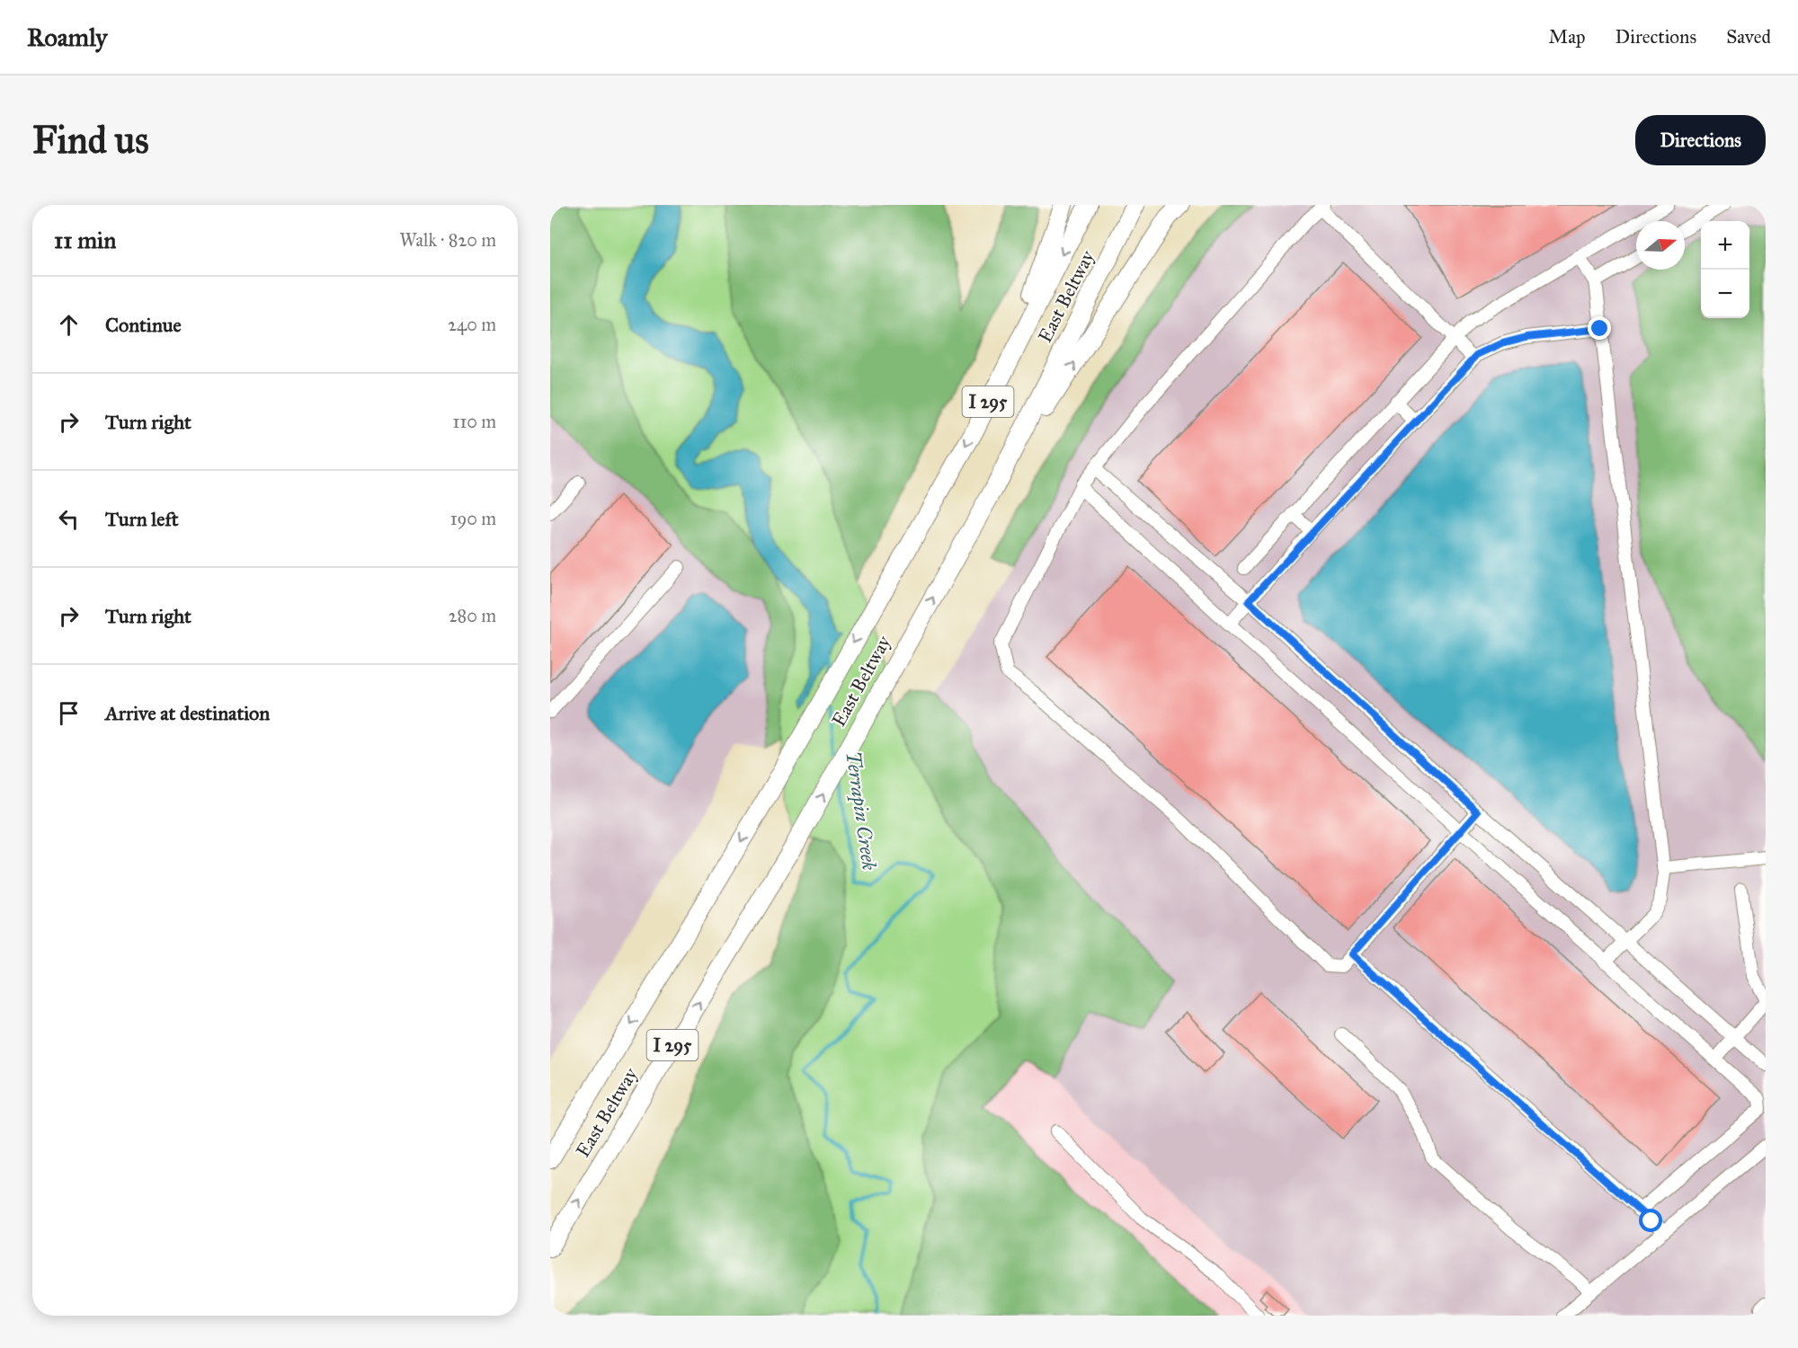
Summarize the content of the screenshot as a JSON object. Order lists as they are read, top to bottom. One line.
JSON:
{"streets":{"highway":["East Beltway","I 295"]},"water":["Terrapin Creek"],"north":"right","page":{"header":"Roamly","nav":["Map","Directions","Saved"],"buttons":"Directions","title":"Find us","heading":["11 min","Walk · 820 m"],"map_buttons":["+","−"],"list":[["Continue","240 m"],["Turn right","110 m"],["Turn left","190 m"],["Turn right","280 m"],"Arrive at destination"]}}
